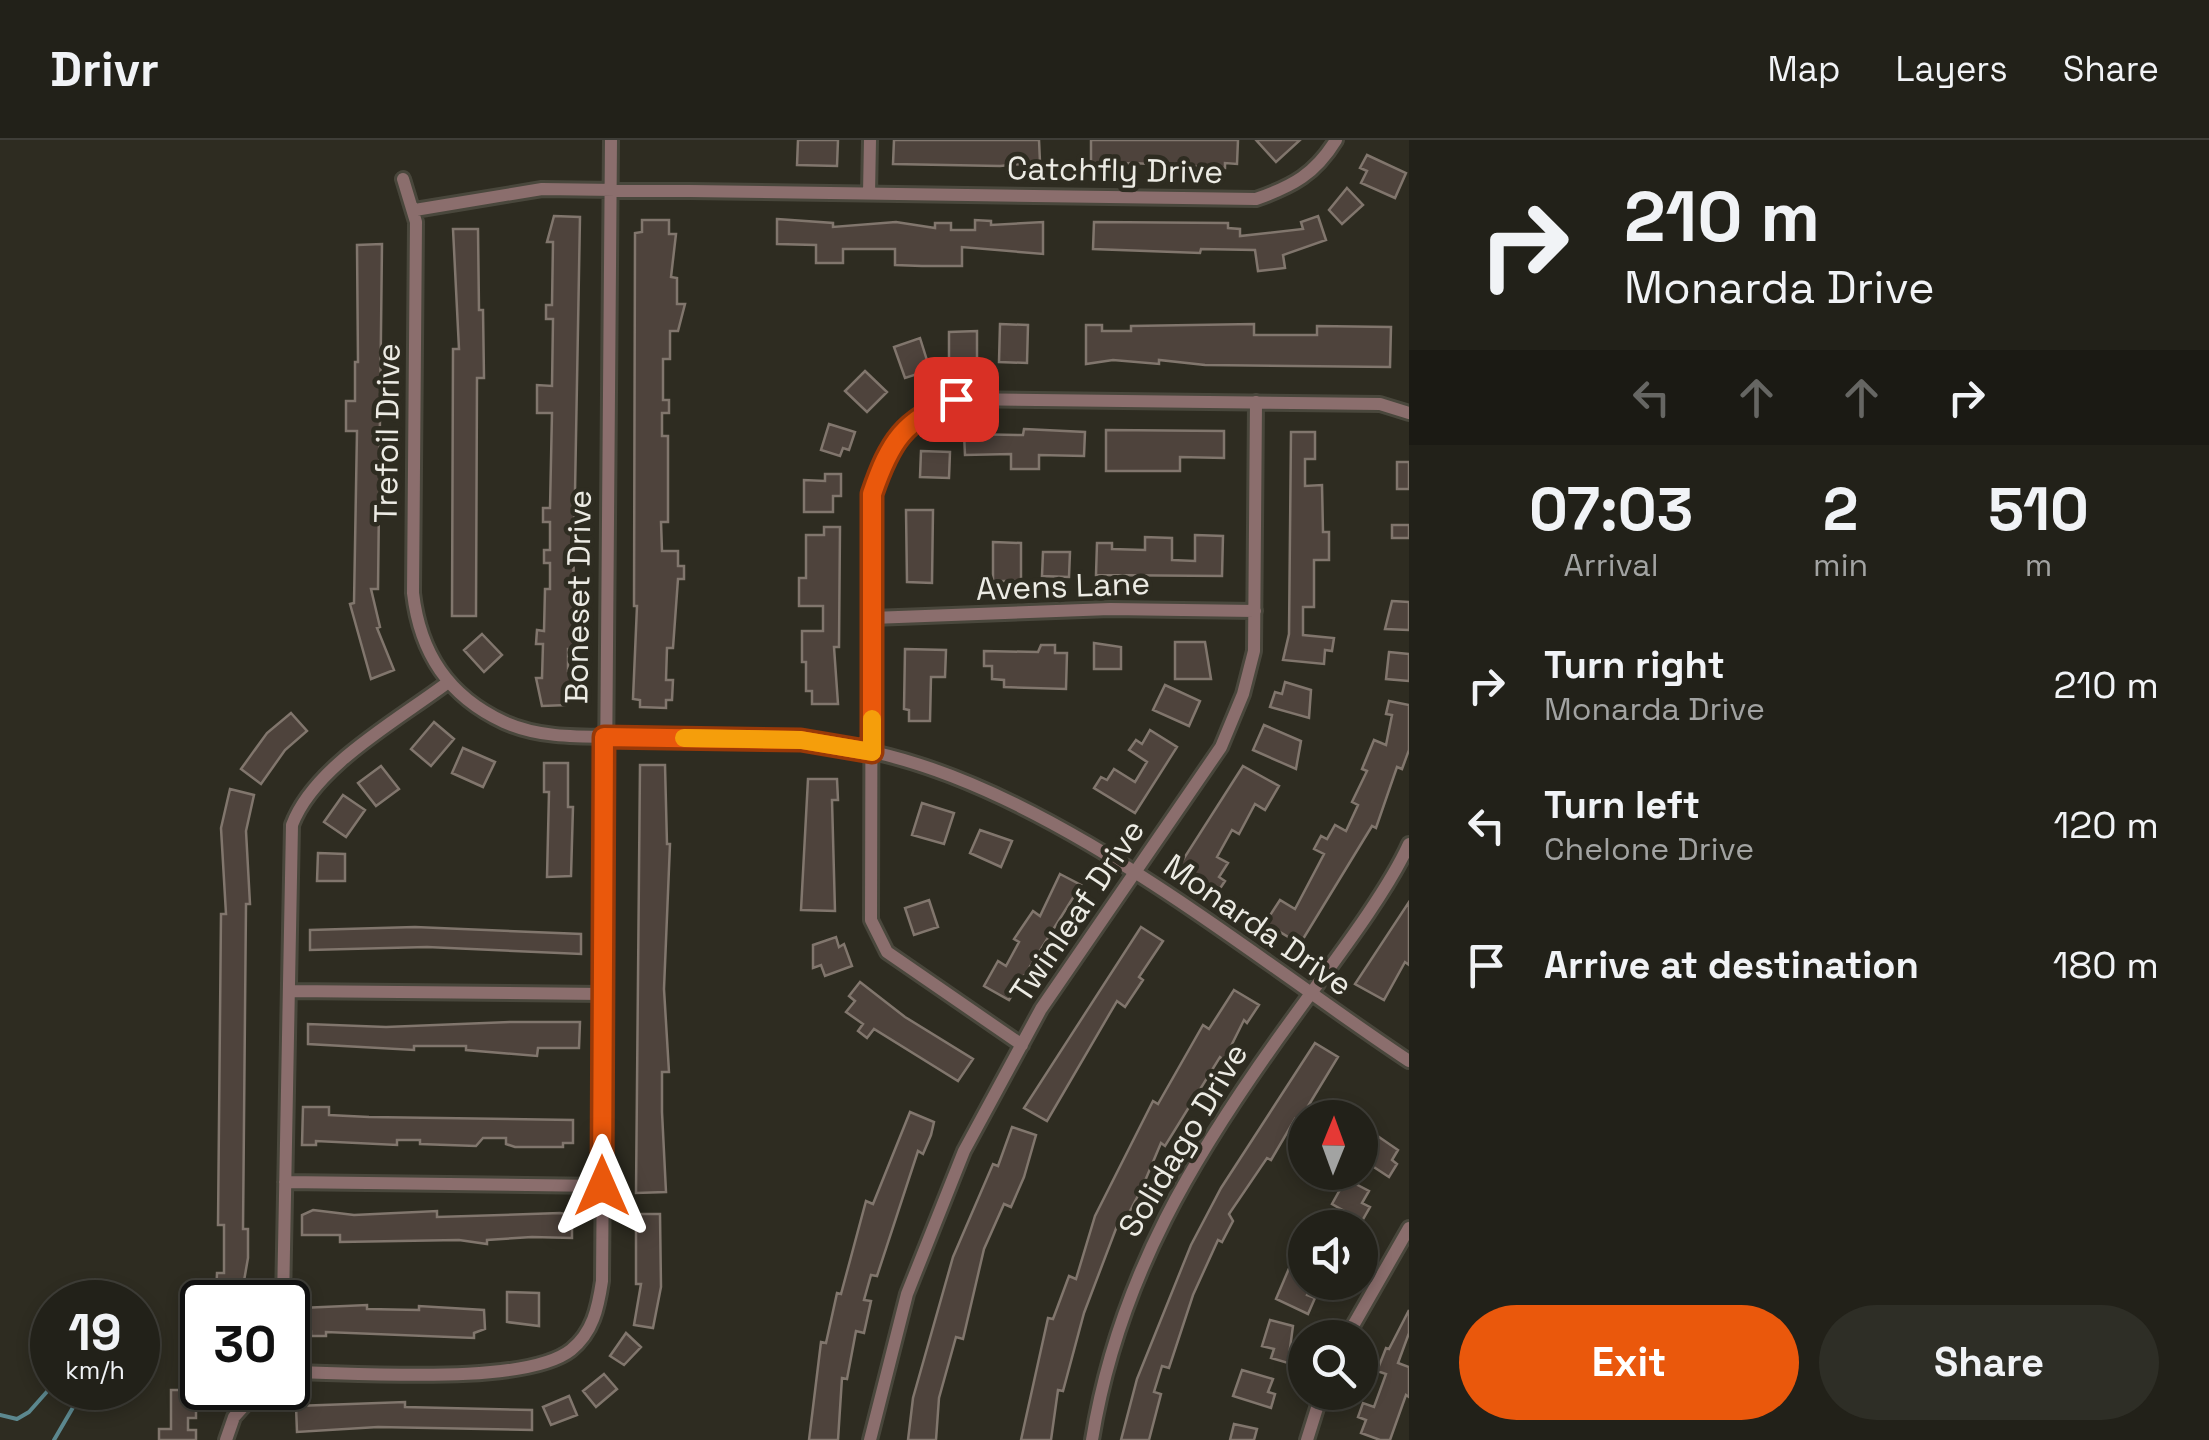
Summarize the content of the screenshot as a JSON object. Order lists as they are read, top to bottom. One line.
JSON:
{"streets":{"street":["Catchfly Drive","Trefoil Drive","Avens Lane","Boneset Drive","Twinleaf Drive","Monarda Drive","Solidago Drive"]},"crossings":[["Catchfly Drive","Trefoil Drive"],["Catchfly Drive","Boneset Drive"],["Trefoil Drive","Monarda Drive"],["Avens Lane","Twinleaf Drive"],["Boneset Drive","Monarda Drive"],["Twinleaf Drive","Monarda Drive"],["Monarda Drive","Solidago Drive"]],"north":"top","page":{"header":"Drivr","nav":["Map","Layers","Share"],"turn":["210 m","Monarda Drive"],"eta":["07:03","Arrival","2","min","510","m"],"list":[{"name":"Turn right","note":"Monarda Drive","value":"210 m"},{"name":"Turn left","note":"Chelone Drive","value":"120 m"},{"name":"Arrive at destination","value":"180 m"}],"speed":"19 km/h","limit":"30","buttons":["Exit","Share"]}}
